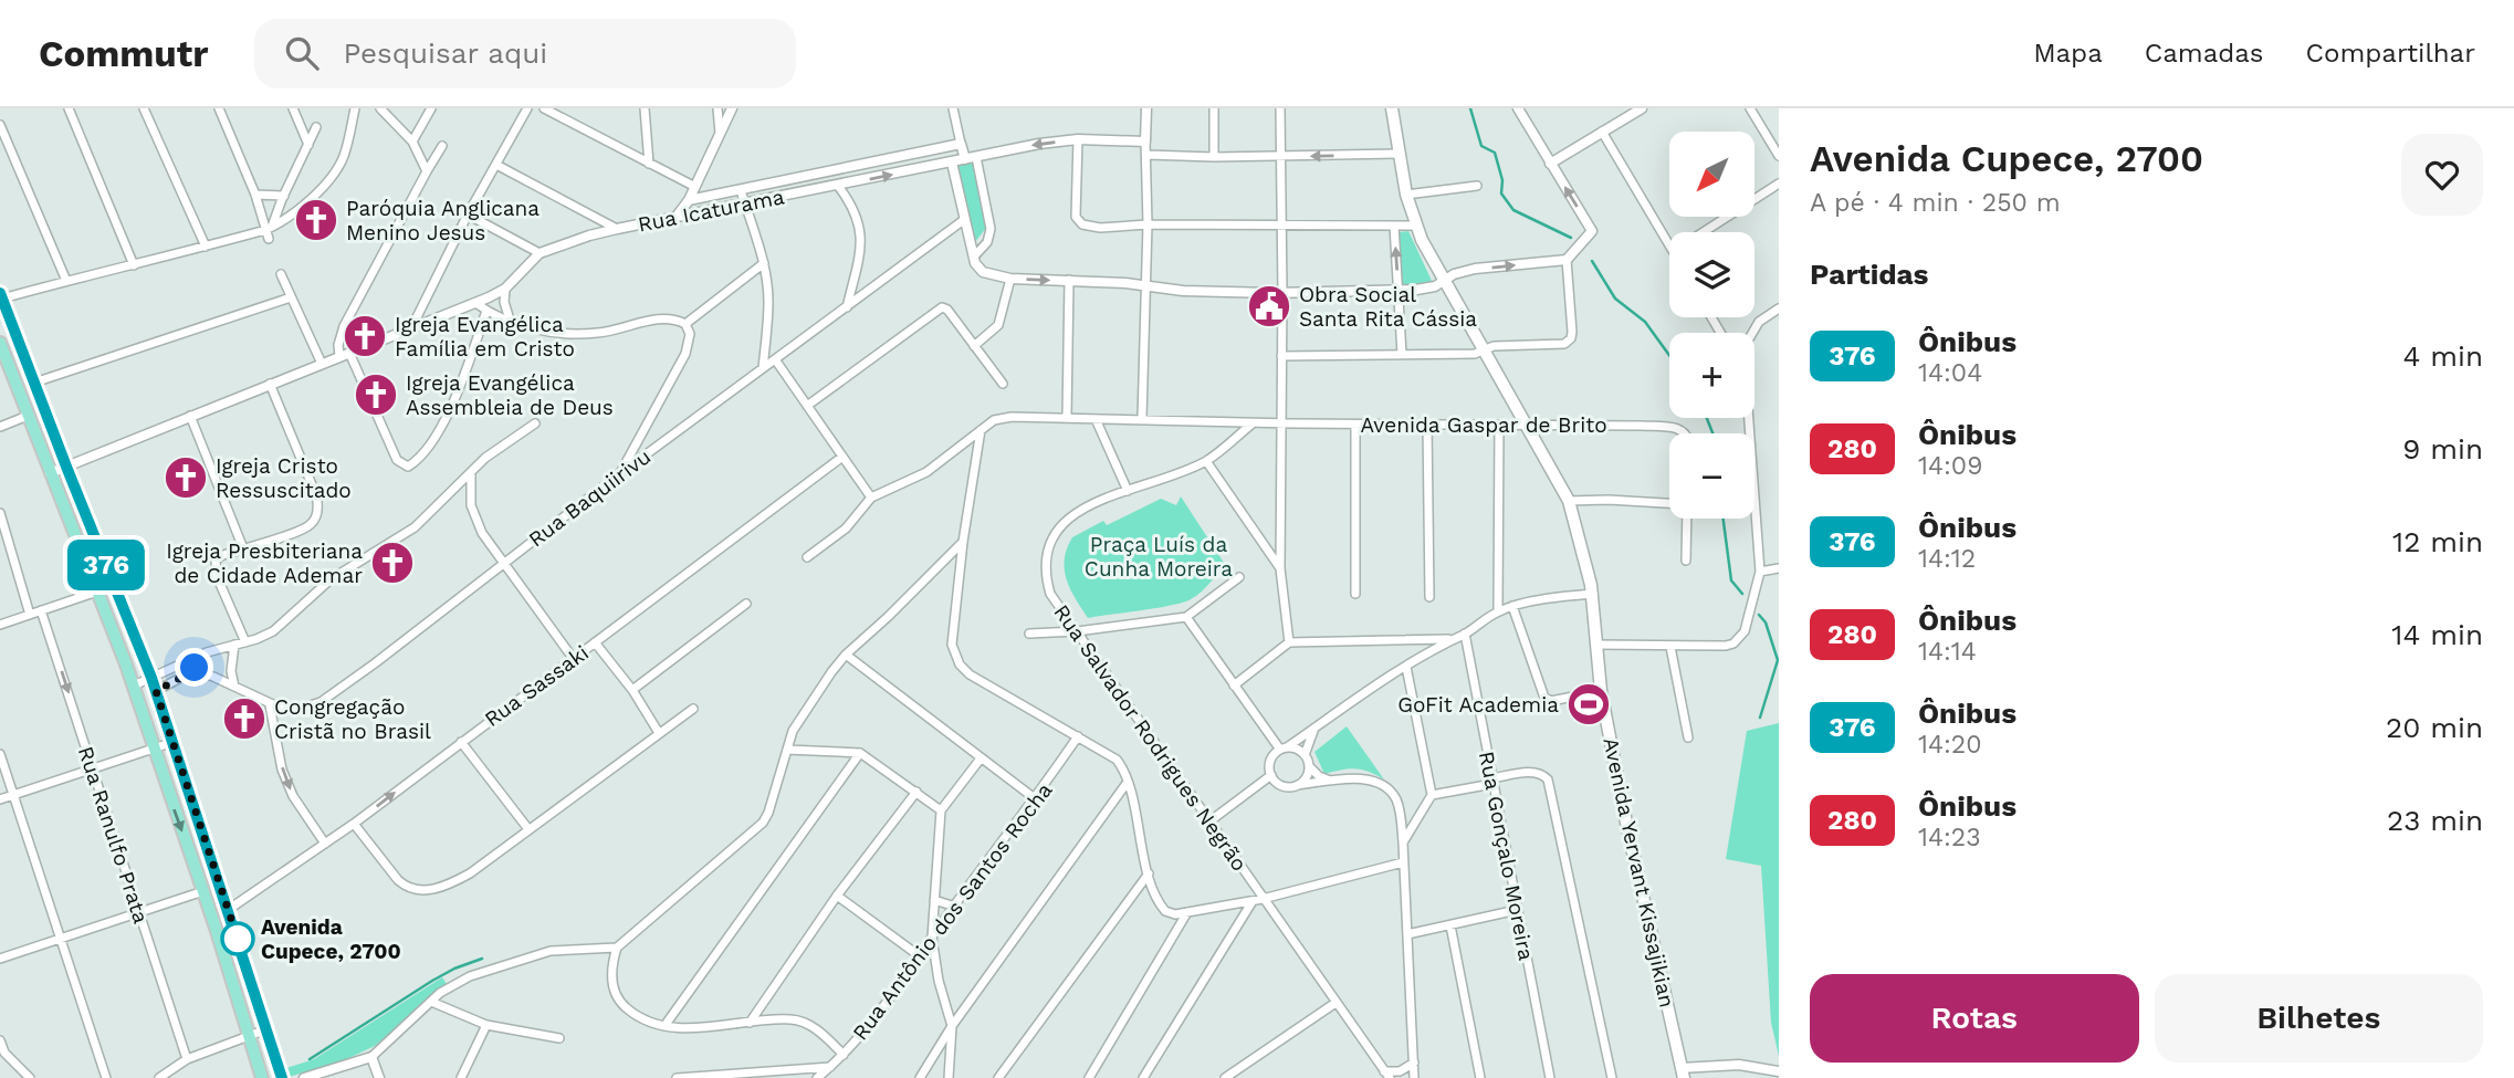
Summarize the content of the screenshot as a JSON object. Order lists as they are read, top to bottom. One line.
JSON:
{"streets":{"main road":["Avenida Yervant Kissajikian"],"street":["Rua Icaturama","Avenida Gaspar de Brito","Rua Baquiirivu","Rua Sassaki","Rua Salvador Rodrigues Negrão","Rua Ranulfo Prata","Rua Gonçalo Moreira","Rua Antônio dos Santos Rocha"]},"crossings":[["Avenida Gaspar de Brito","Rua Salvador Rodrigues Negrão"],["Avenida Gaspar de Brito","Avenida Yervant Kissajikian"]],"one_way":["Rua Ranulfo Prata"],"parks":["Praça Luís da Cunha Moreira"],"places":{"church":["Paróquia Anglicana Menino Jesus","Igreja Evangélica Família em Cristo","Igreja Evangélica Assembleia de Deus","Igreja Cristo Ressuscitado","Igreja Presbiteriana de Cidade Ademar","Congregação Cristã no Brasil"],"public building":["Obra Social Santa Rita Cássia"],"sports":["GoFit Academia"],"other":["Avenida Cupece, 2700"]},"lines":["bus line 376"],"north":"bottom left","page":{"header":"Commutr","search":"Pesquisar aqui","nav":["Mapa","Camadas","Compartilhar"],"on_map":"376","heading":[["Avenida Cupece, 2700","A pé · 4 min · 250 m"],"Partidas"],"map_buttons":["+","−"],"list":[{"mark":"376","name":"Ônibus","note":"14:04","value":"4 min"},{"mark":"280","name":"Ônibus","note":"14:09","value":"9 min"},{"mark":"376","name":"Ônibus","note":"14:12","value":"12 min"},{"mark":"280","name":"Ônibus","note":"14:14","value":"14 min"},{"mark":"376","name":"Ônibus","note":"14:20","value":"20 min"},{"mark":"280","name":"Ônibus","note":"14:23","value":"23 min"}],"buttons":["Rotas","Bilhetes"]}}
